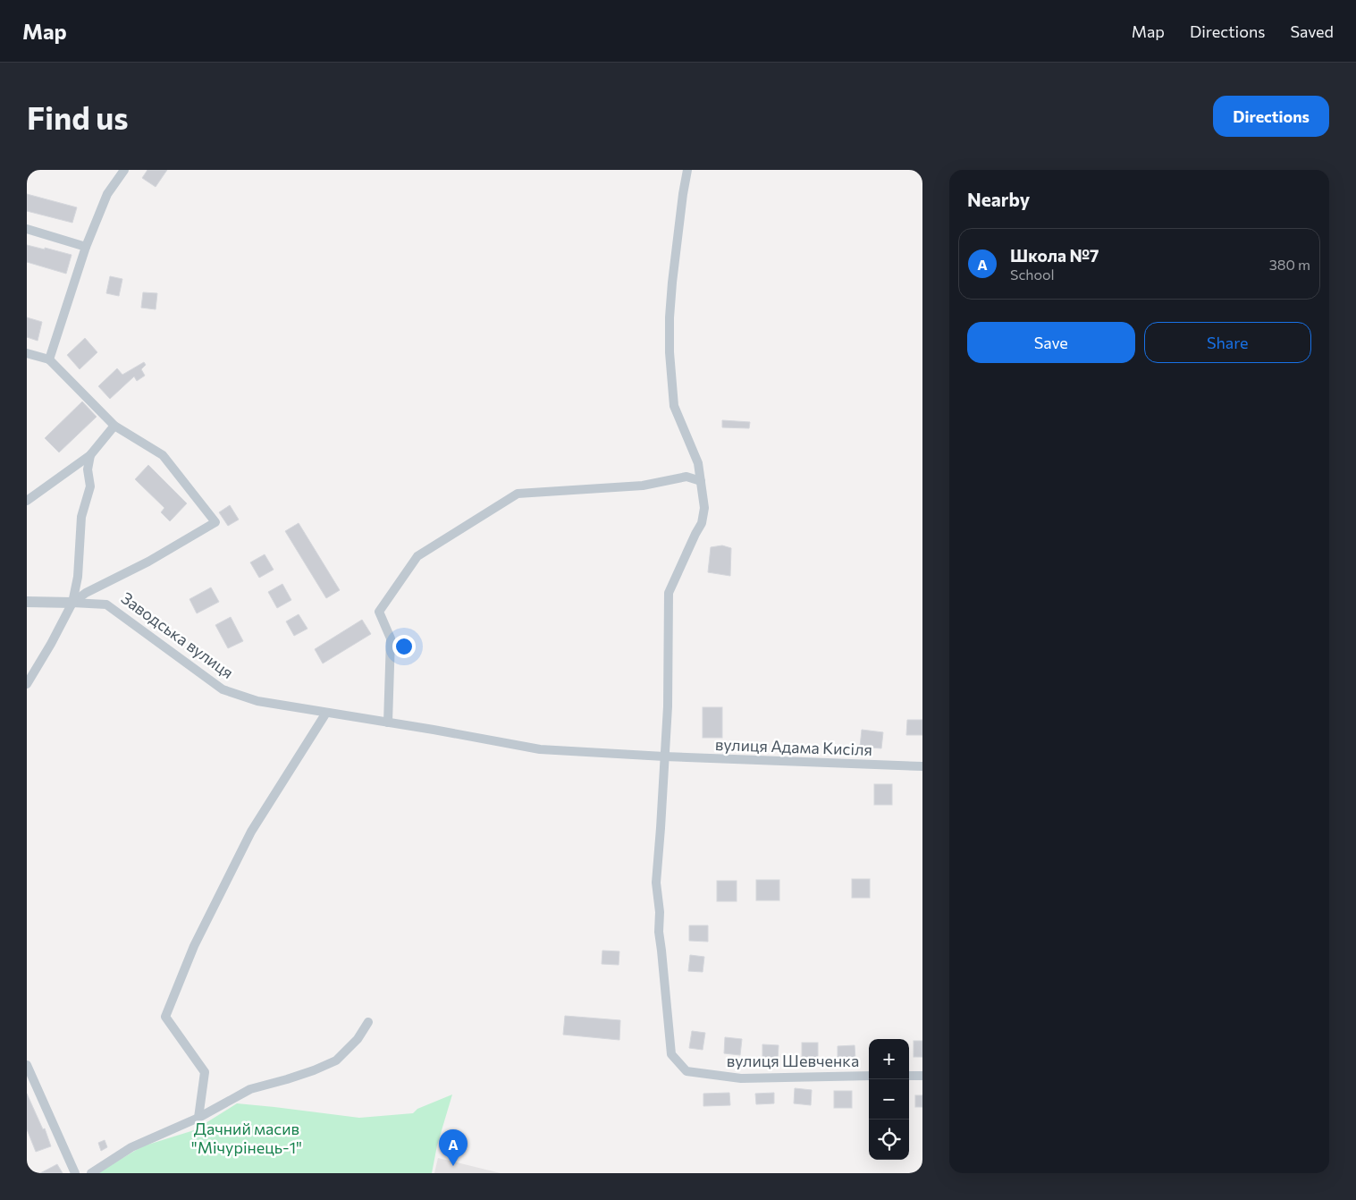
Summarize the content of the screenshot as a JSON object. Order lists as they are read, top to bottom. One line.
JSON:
{"streets":{"street":["Заводська вулиця","вулиця Адама Кисіля","вулиця Шевченка"]},"crossings":[["Заводська вулиця","вулиця Адама Кисіля"],["вулиця Адама Кисіля","вулиця Шевченка"]],"parks":["Дачний масив \"Мічурінець-1\""],"page":{"header":"Map","nav":["Map","Directions","Saved"],"buttons":["Directions",["Save","Share"]],"title":"Find us","heading":"Nearby","list":[{"mark":"A","name":"Школа №7","note":"School","value":"380 m"}],"map_buttons":["+","−"],"pins":"A"}}
